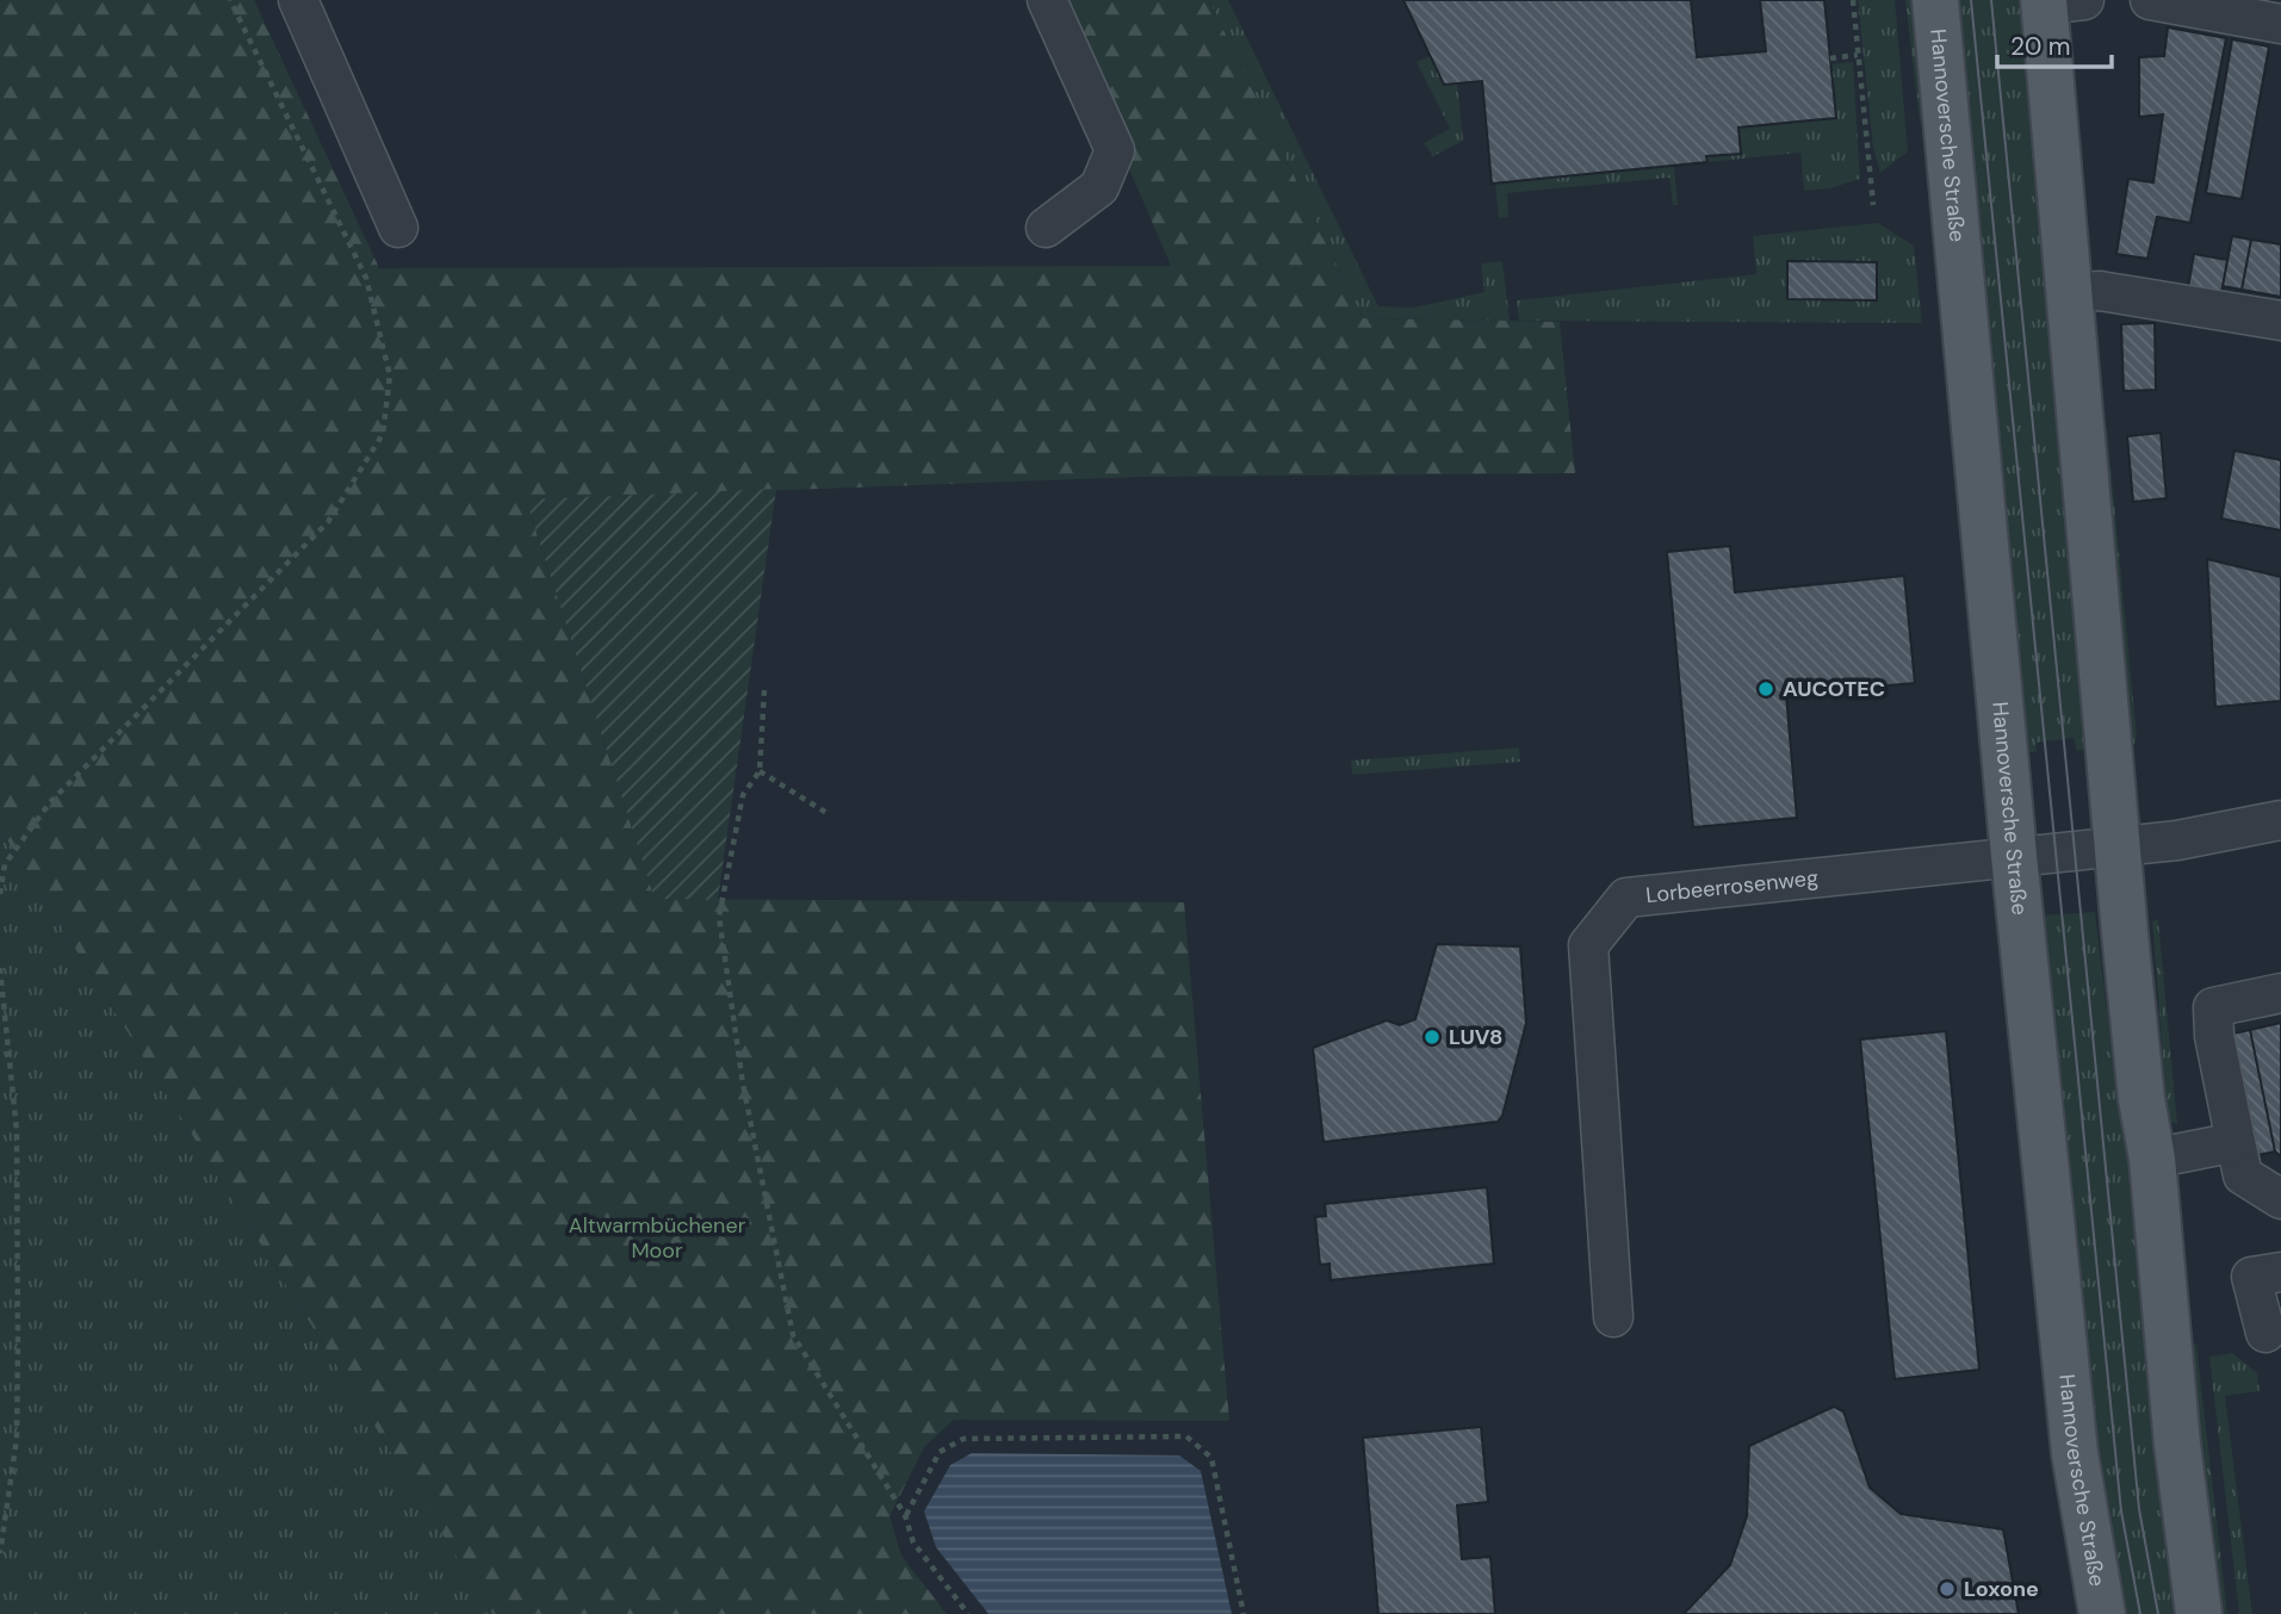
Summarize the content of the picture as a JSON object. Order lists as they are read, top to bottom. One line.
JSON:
{"streets":{"main road":["Hannoversche Straße"],"street":["Lorbeerrosenweg"]},"crossings":[["Hannoversche Straße","Lorbeerrosenweg"]],"parks":["Altwarmbüchener Moor"],"places":["AUCOTEC","LUV8","Loxone"],"scale_bar":"20 m"}
